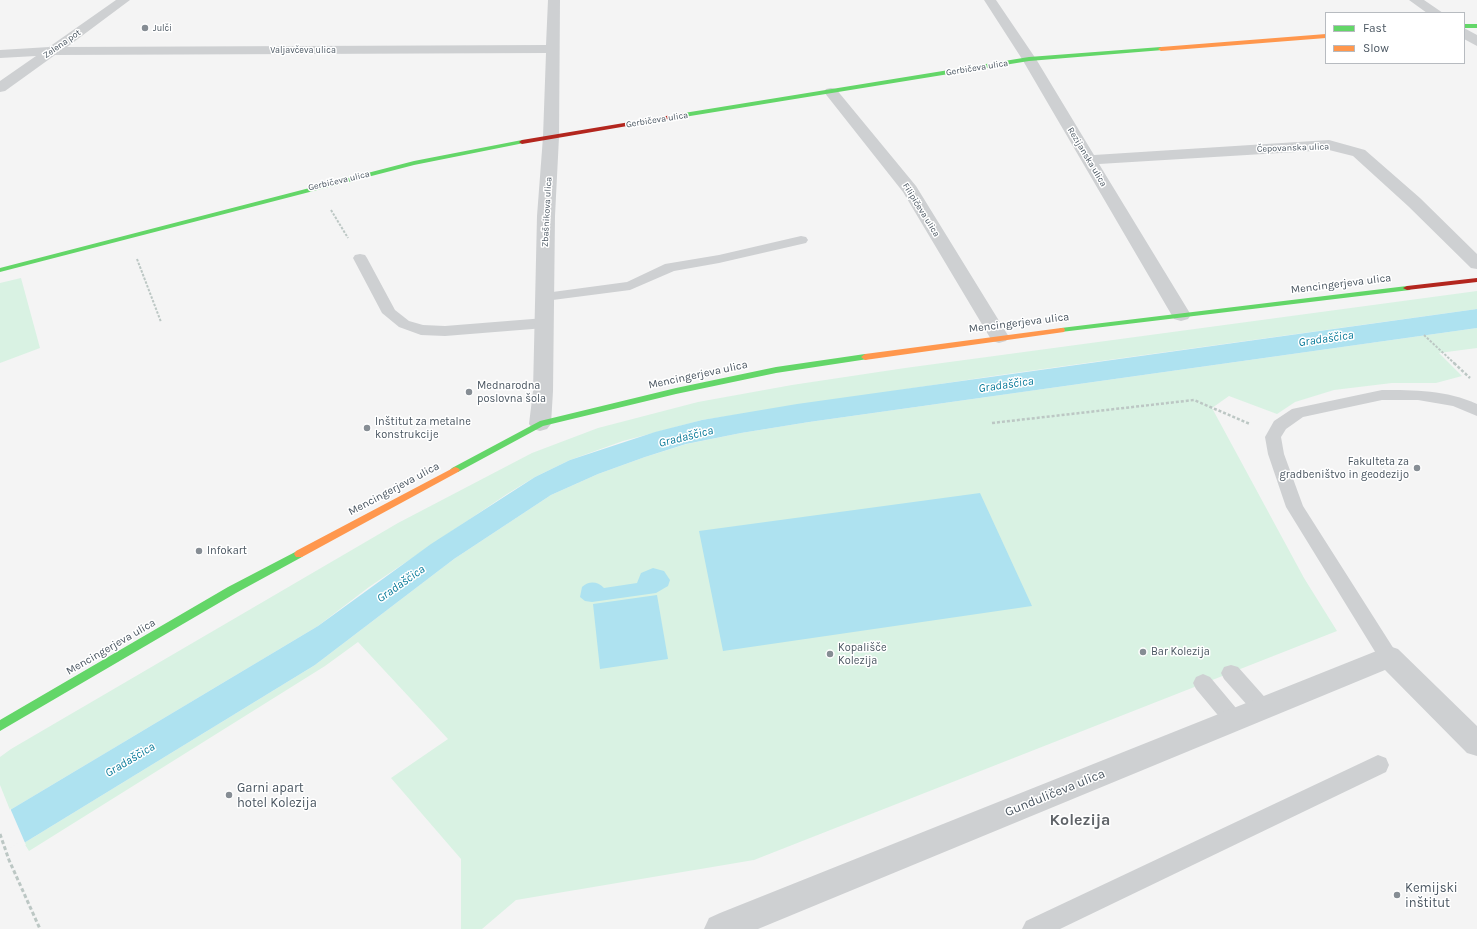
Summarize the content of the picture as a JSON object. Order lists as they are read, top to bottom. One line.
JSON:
{"streets":{"street":["Zelena pot","Valjavčeva ulica","Gerbičeva ulica","Čepovanska ulica","Rezijanska ulica","Filipičeva ulica","Zbašnikova ulica","Mencingerjeva ulica","Gunduličeva ulica"]},"crossings":[["Zelena pot","Valjavčeva ulica"],["Valjavčeva ulica","Zbašnikova ulica"],["Gerbičeva ulica","Rezijanska ulica"],["Gerbičeva ulica","Filipičeva ulica"],["Gerbičeva ulica","Zbašnikova ulica"],["Čepovanska ulica","Rezijanska ulica"],["Rezijanska ulica","Mencingerjeva ulica"],["Filipičeva ulica","Mencingerjeva ulica"],["Zbašnikova ulica","Mencingerjeva ulica"]],"districts":["Kolezija"],"water":["Gradaščica"],"places":["Julči","Mednarodna poslovna šola","Inštitut za metalne konstrukcije","Fakulteta za gradbeništvo in geodezijo","Infokart","Bar Kolezija","Kopališče Kolezija","Garni apart hotel Kolezija","Kemijski inštitut"],"legend":["Fast","Slow"]}
